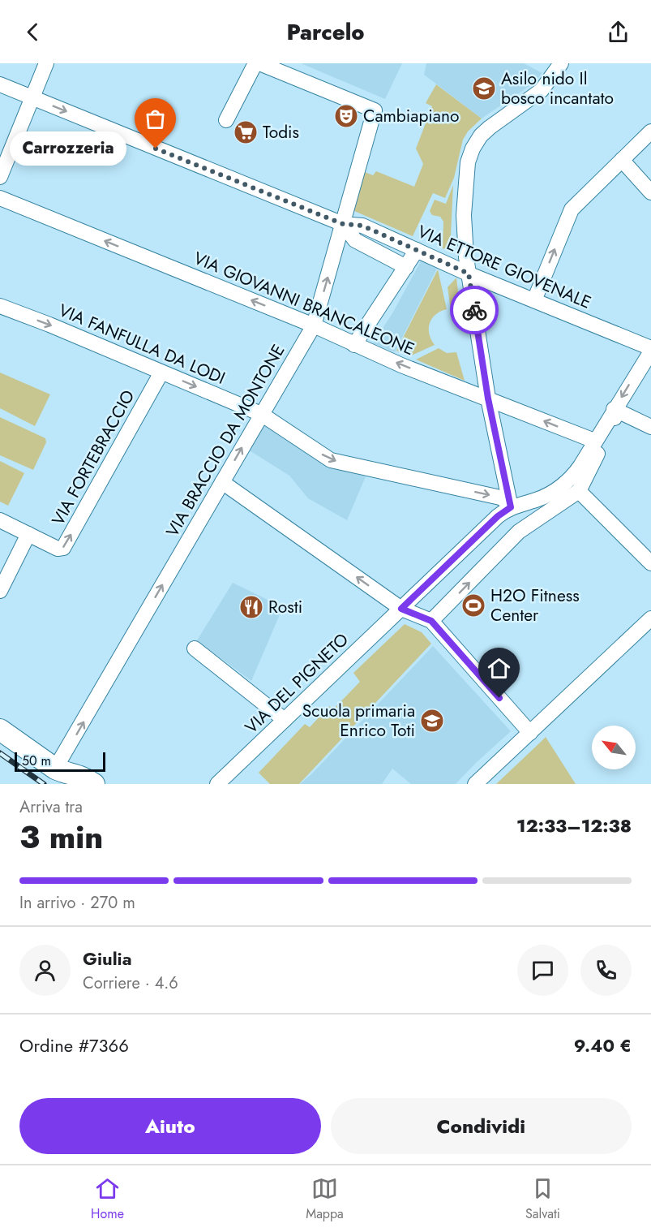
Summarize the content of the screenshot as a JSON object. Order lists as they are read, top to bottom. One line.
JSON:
{"streets":{"street":["VIA ETTORE GIOVENALE","VIA GIOVANNI BRANCALEONE","VIA FANFULLA DA LODI","VIA BRACCIO DA MONTONE","VIA FORTEBRACCIO","VIA DEL PIGNETO"]},"crossings":[["VIA ETTORE GIOVENALE","VIA BRACCIO DA MONTONE"],["VIA ETTORE GIOVENALE","VIA DEL PIGNETO"],["VIA GIOVANNI BRANCALEONE","VIA BRACCIO DA MONTONE"],["VIA GIOVANNI BRANCALEONE","VIA DEL PIGNETO"],["VIA FANFULLA DA LODI","VIA BRACCIO DA MONTONE"],["VIA FANFULLA DA LODI","VIA FORTEBRACCIO"],["VIA FANFULLA DA LODI","VIA DEL PIGNETO"]],"one_way":["VIA ETTORE GIOVENALE","VIA GIOVANNI BRANCALEONE","VIA BRACCIO DA MONTONE","VIA FORTEBRACCIO"],"places":{"school or university":["Asilo nido Il bosco incantato","Scuola primaria Enrico Toti"],"theatre":["Cambiapiano"],"supermarket":["Todis"],"other":["Carrozzeria"],"sports":["H2O Fitness Center"],"restaurant":["Rosti"]},"scale_bar":"50 m","north":"top left","page":{"header":"Parcelo","bubble":"Carrozzeria","scale":"50 m","heading":["3 min","Arriva tra","12:33–12:38"],"panel":["Giulia","Corriere · 4.6","Ordine #7366","9.40 €"],"bar":"In arrivo · 270 m","buttons":["Aiuto","Condividi"],"tabs":["Home","Mappa","Salvati"]}}
